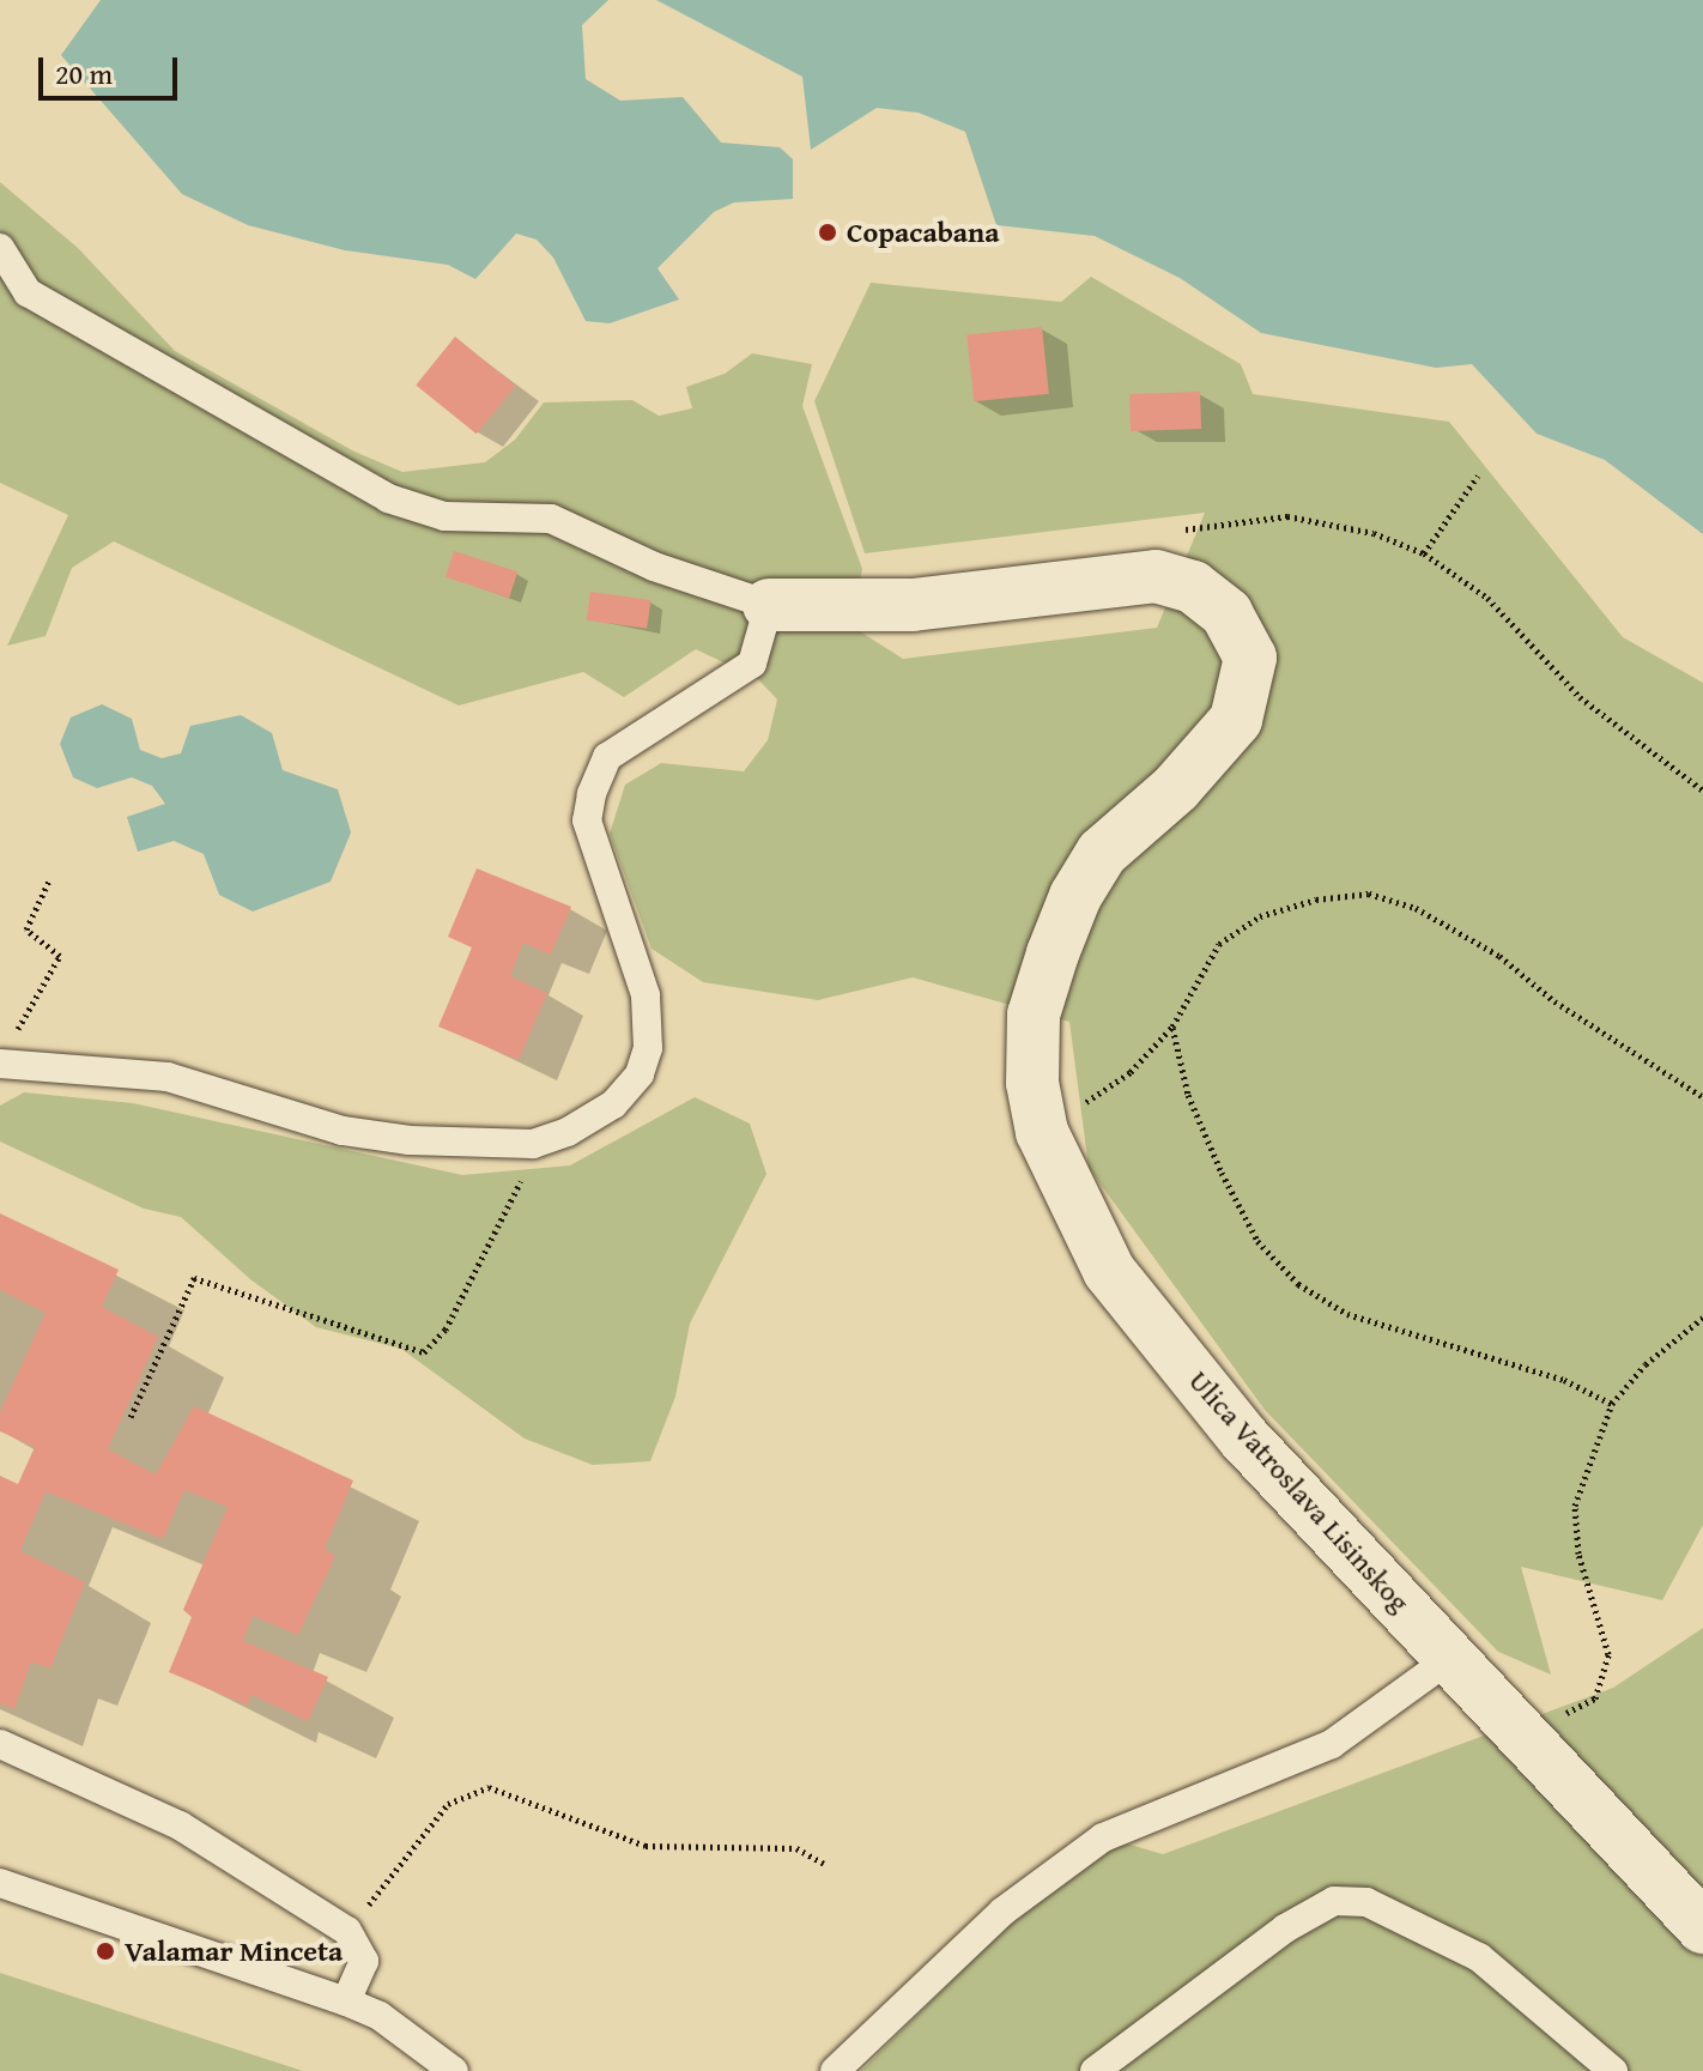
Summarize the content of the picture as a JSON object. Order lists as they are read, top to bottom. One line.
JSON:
{"streets":{"street":["Ulica Vatroslava Lisinskog"]},"places":["Copacabana","Valamar Minceta"],"scale_bar":"20 m"}
